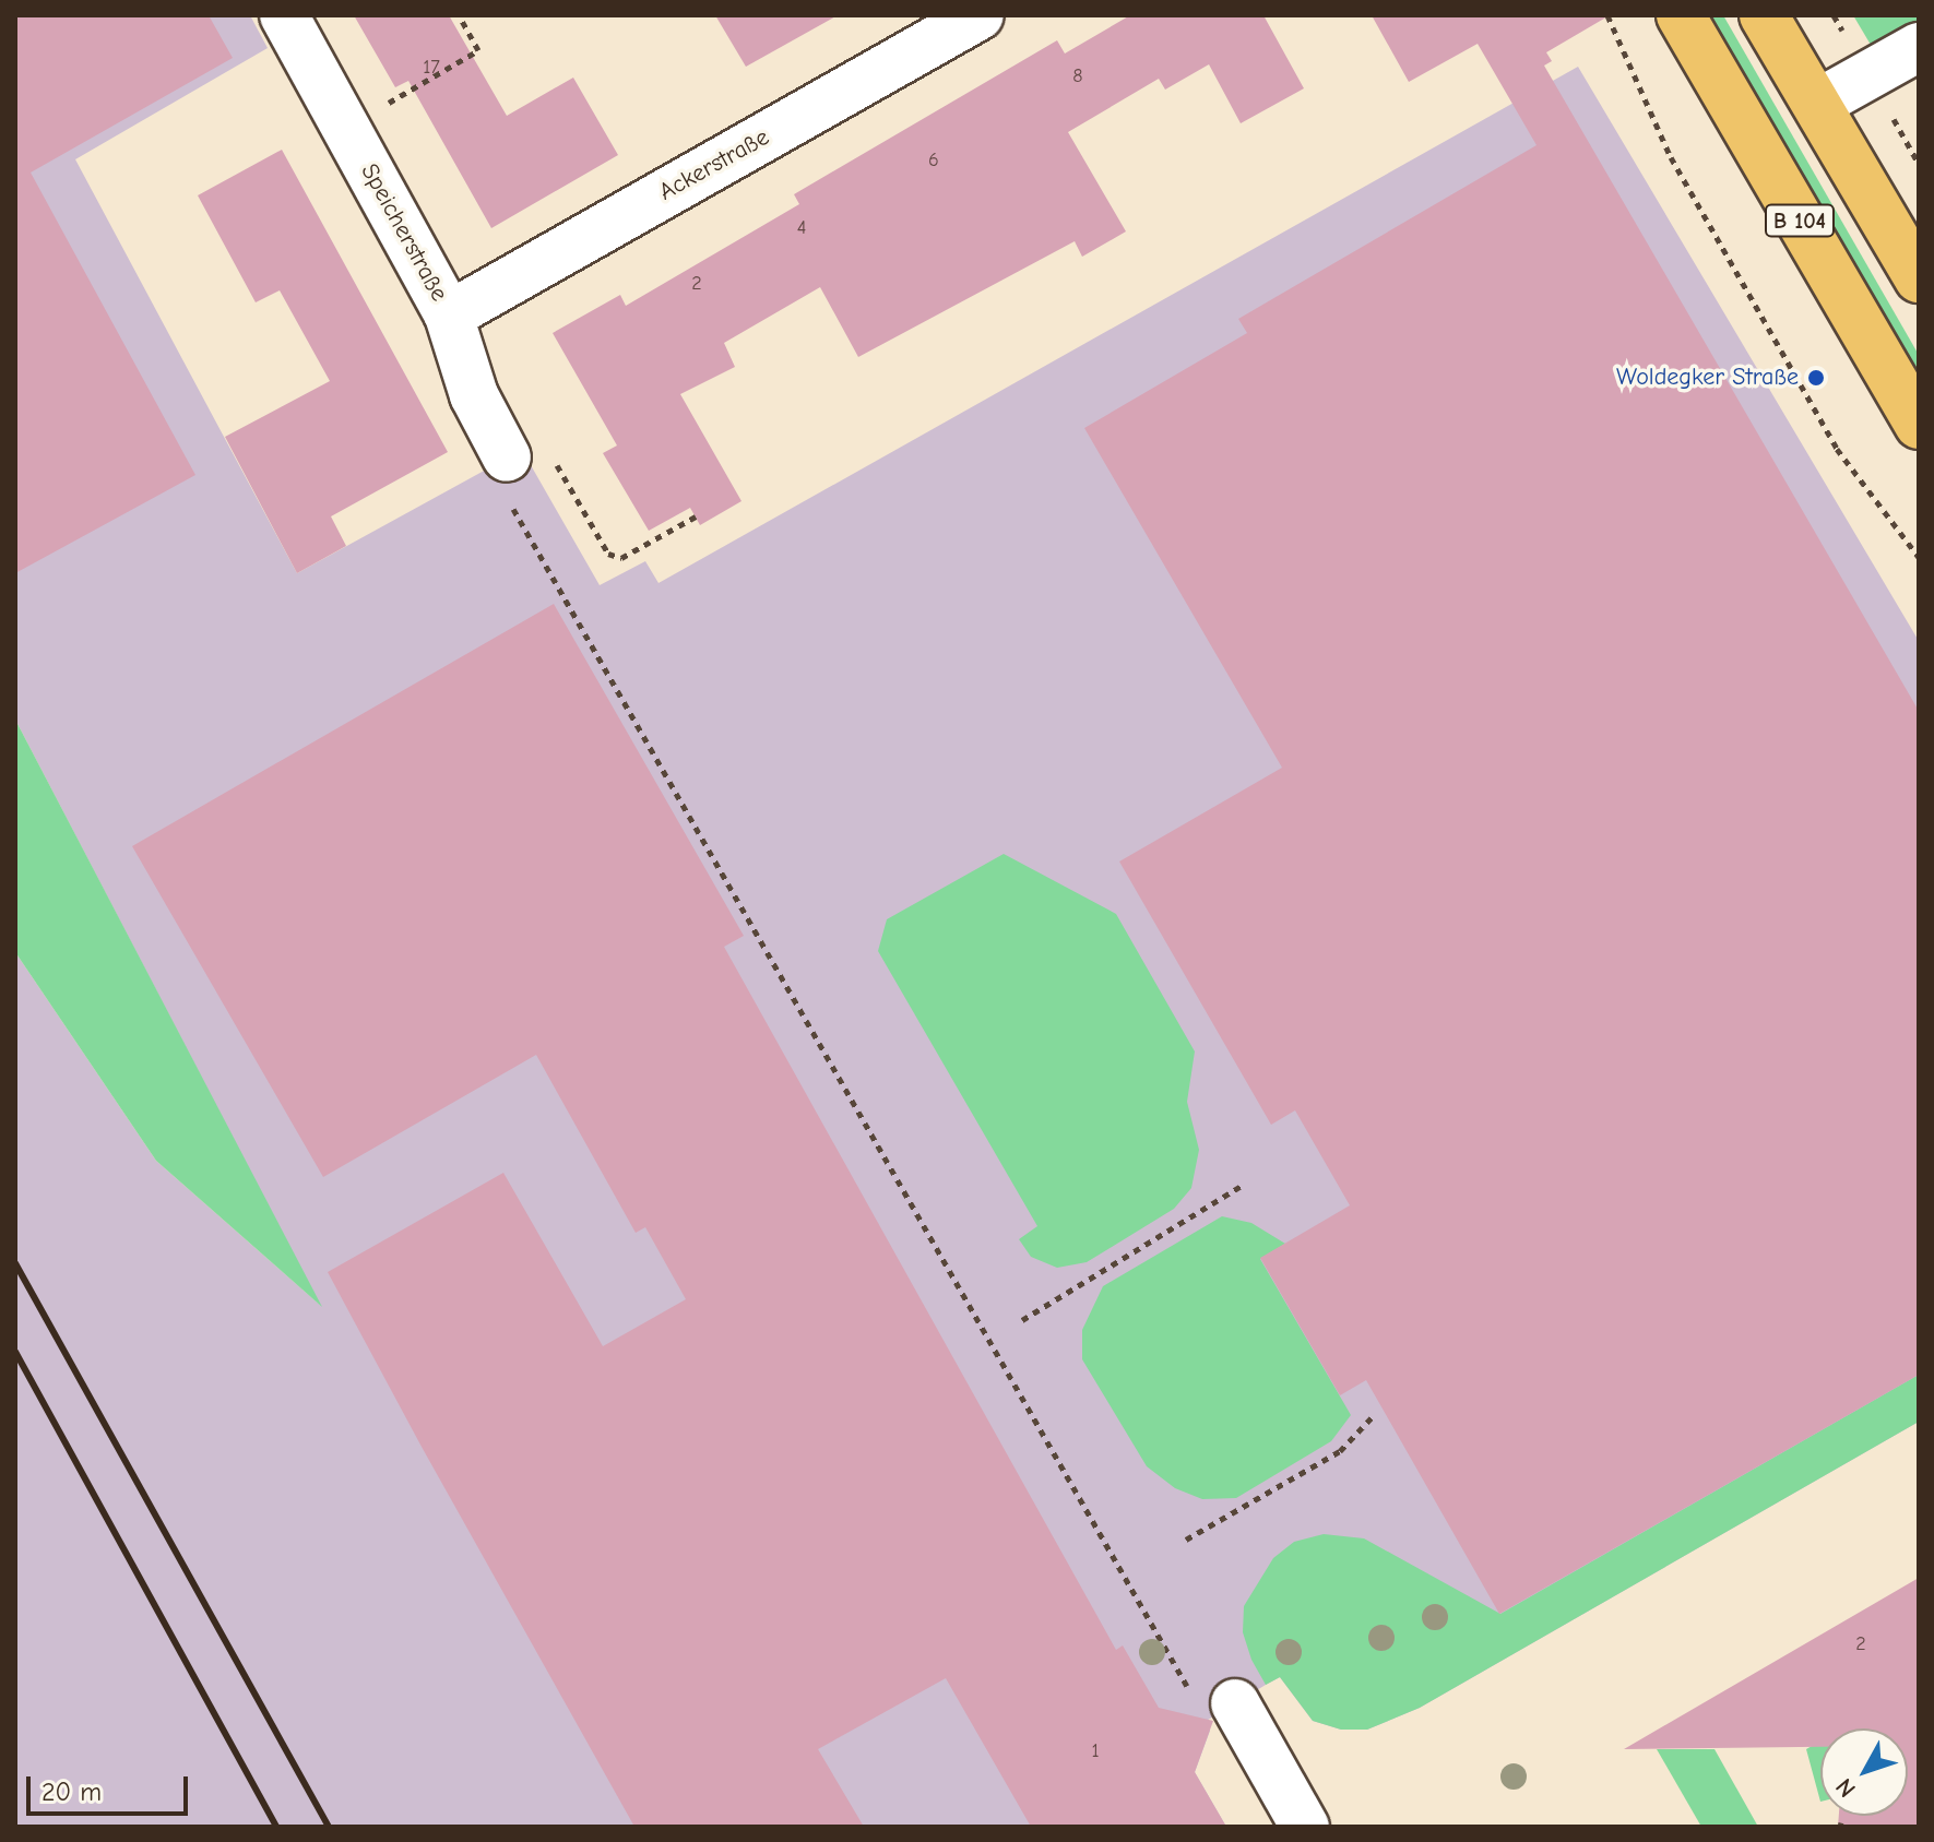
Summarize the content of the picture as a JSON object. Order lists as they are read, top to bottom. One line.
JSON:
{"streets":{"main road":["B 104"],"street":["Ackerstraße","Speicherstraße"]},"crossings":[["Ackerstraße","Speicherstraße"]],"places":["Woldegker Straße"],"house_numbers":["17","8","6","4","2","2","1"],"scale_bar":"20 m","north":"bottom left"}
